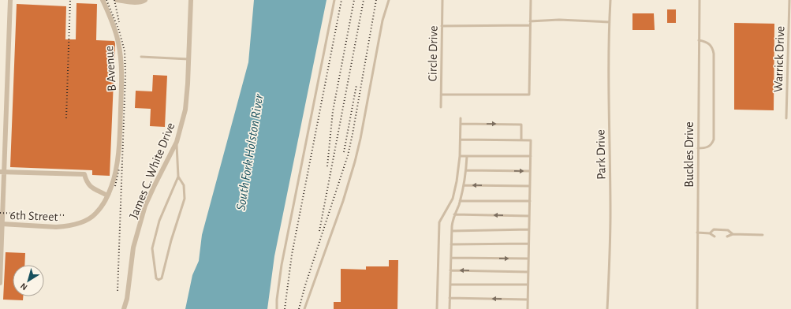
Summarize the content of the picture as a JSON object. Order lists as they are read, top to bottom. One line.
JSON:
{"streets":{"street":["B Avenue","James C. White Drive","6th Street"],"lane":["Circle Drive","Warrick Drive","Park Drive","Buckles Drive"]},"crossings":[["B Avenue","6th Street"]],"water":["South Fork Holston River"],"north":"bottom left"}
